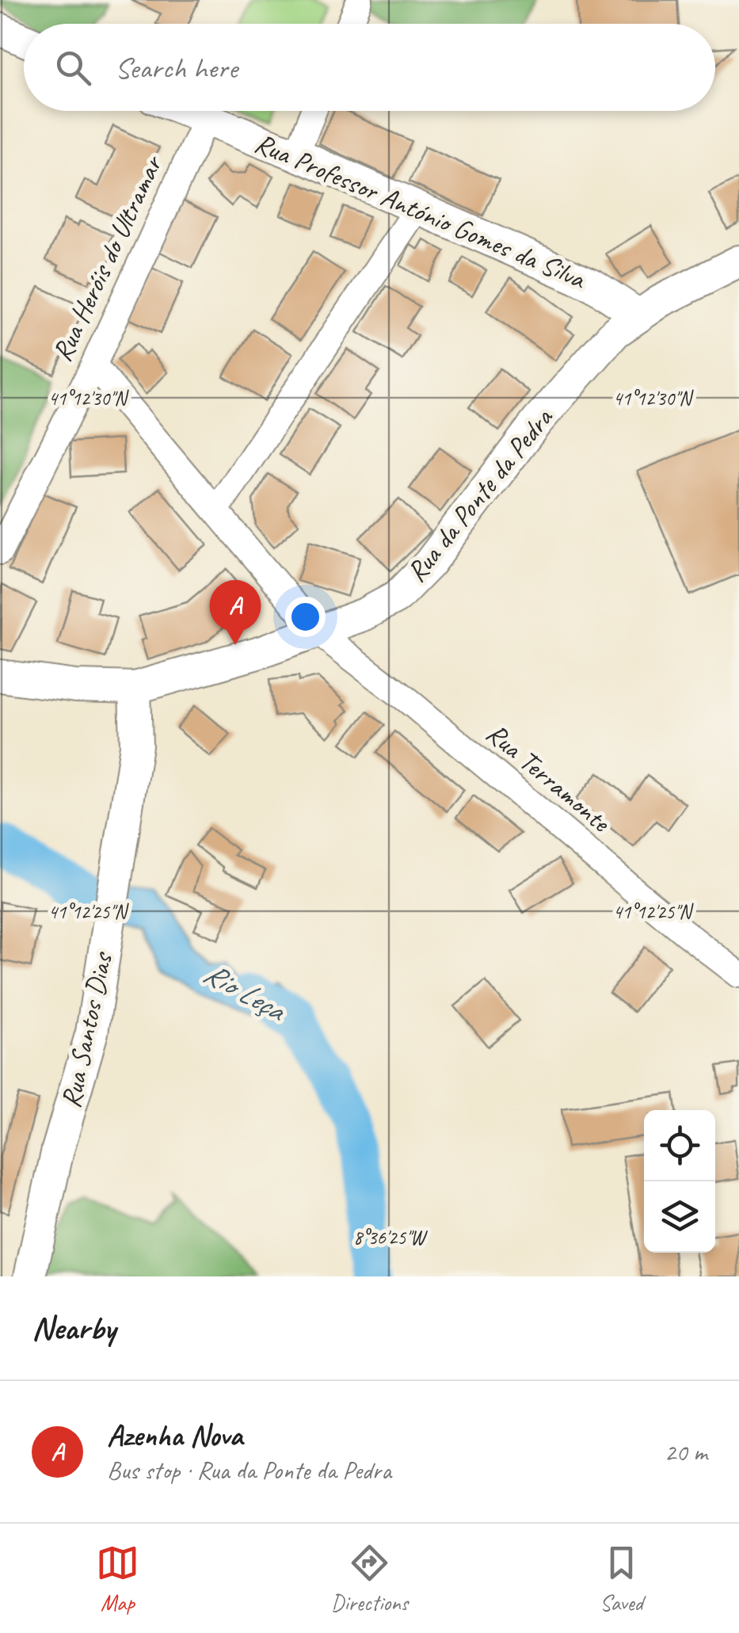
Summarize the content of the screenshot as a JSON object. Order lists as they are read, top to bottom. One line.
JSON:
{"streets":{"street":["Rua Professor António Gomes da Silva","Rua Heróis do Ultramar","Rua da Ponte da Pedra","Rua Terramonte","Rua Santos Dias"]},"crossings":[["Rua Professor António Gomes da Silva","Rua Heróis do Ultramar"],["Rua Professor António Gomes da Silva","Rua da Ponte da Pedra"],["Rua Heróis do Ultramar","Rua Terramonte"],["Rua da Ponte da Pedra","Rua Terramonte"],["Rua da Ponte da Pedra","Rua Santos Dias"]],"water":["Rio Leça"],"page":{"search":"Search here","pins":"A","heading":"Nearby","list":[{"mark":"A","name":"Azenha Nova","note":"Bus stop · Rua da Ponte da Pedra","value":"20 m"}],"nav":["Map","Directions","Saved"]},"coordinates":["41°12'30\"N","41°12'25\"N","8°36'25\"W"]}
